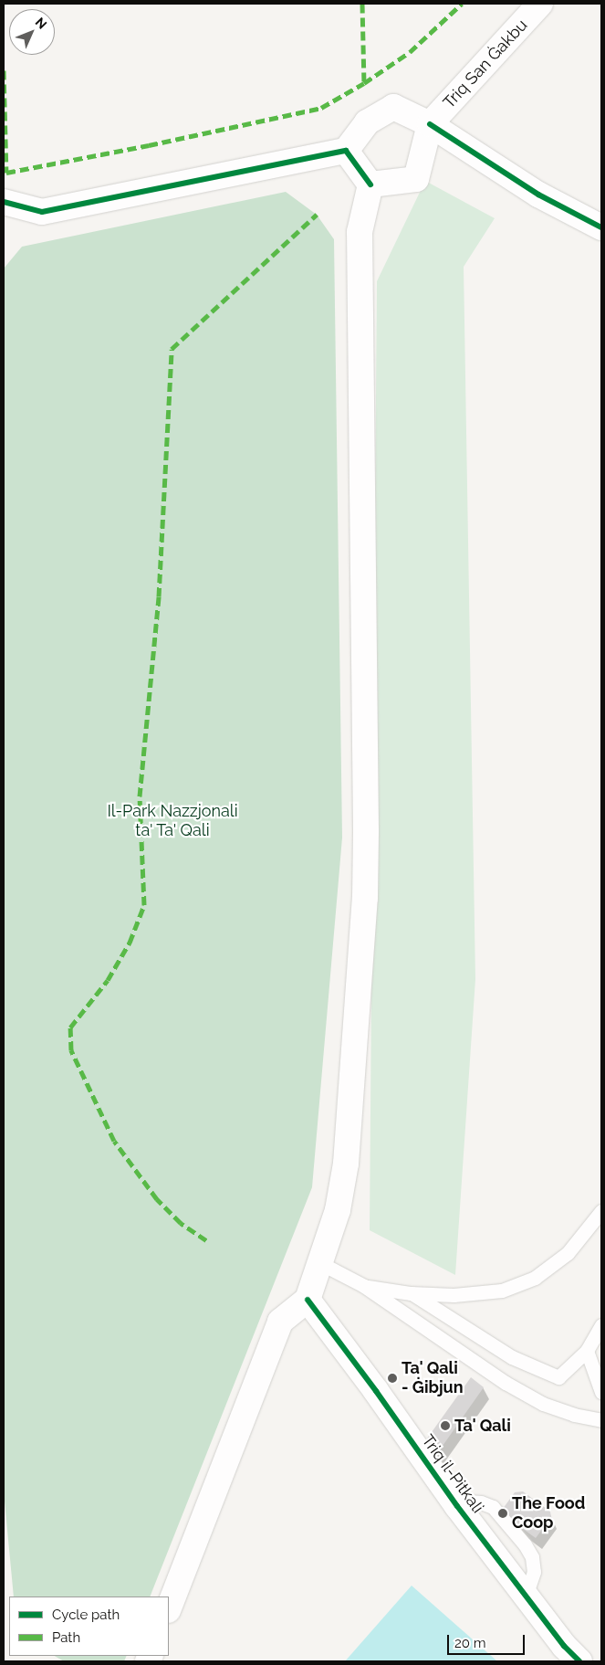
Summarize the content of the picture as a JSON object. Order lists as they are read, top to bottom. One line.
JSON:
{"streets":{"main road":["Triq San Ġakbu","Triq il-Pitkali"]},"parks":["Il-Park Nazzjonali ta' Ta' Qali"],"places":["Ta' Qali - Ġibjun","Ta' Qali","The Food Coop"],"legend":["Cycle path","Path"],"scale_bar":"20 m","north":"top right"}
